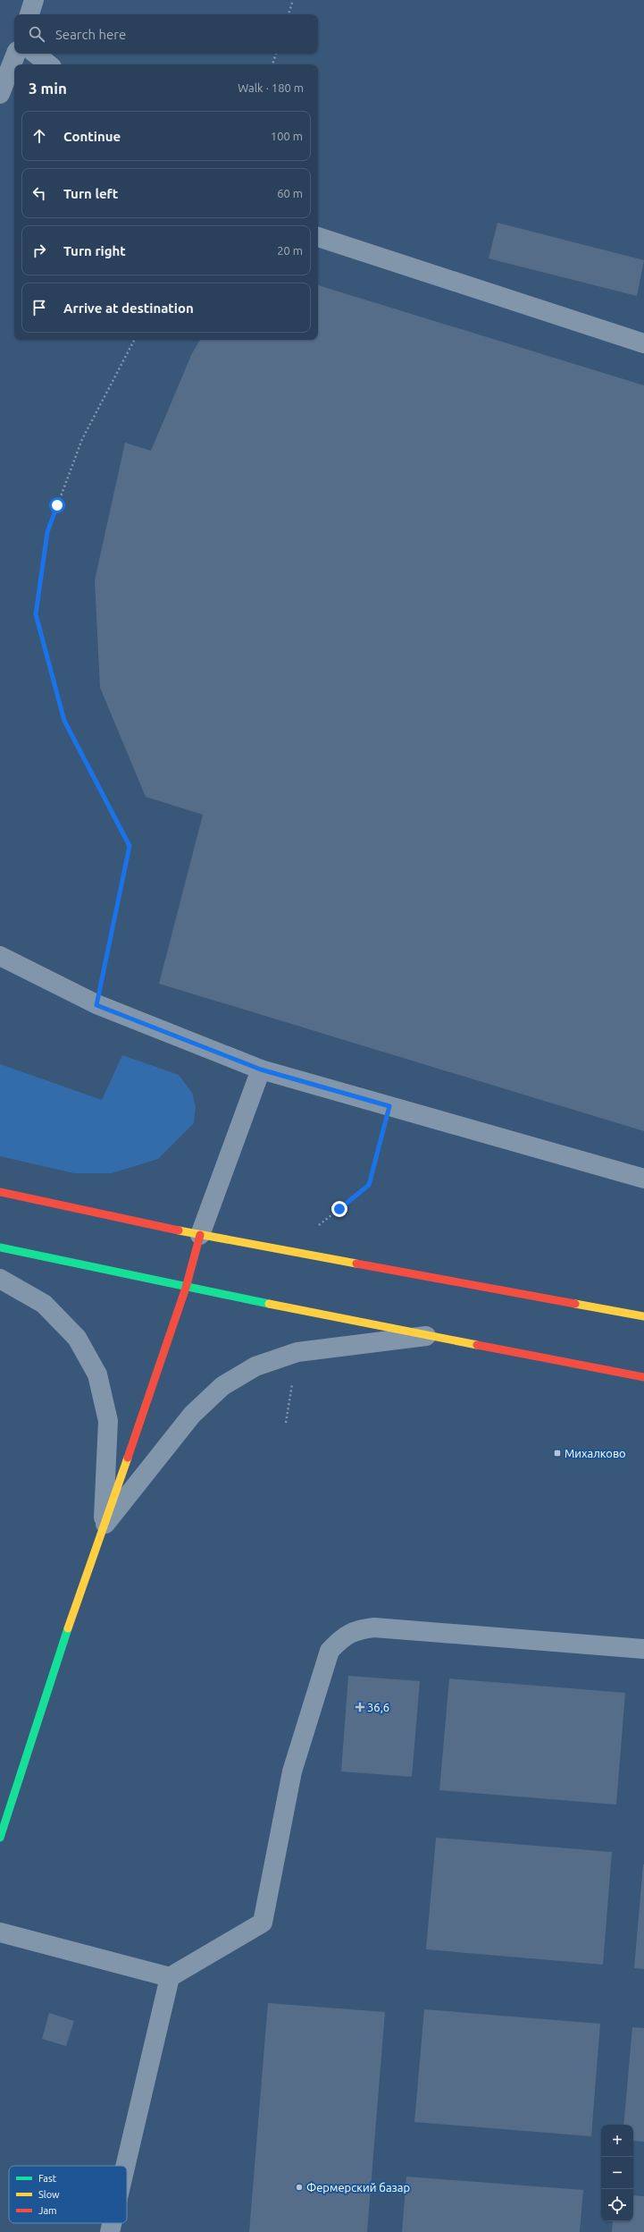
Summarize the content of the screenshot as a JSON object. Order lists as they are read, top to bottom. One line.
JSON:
{"places":{"transit":["Михалково"],"health":["36,6"],"other":["Фермерский базар"]},"legend":["Fast","Slow","Jam"],"page":{"search":"Search here","heading":["3 min","Walk · 180 m"],"list":[["Continue","100 m"],["Turn left","60 m"],["Turn right","20 m"],"Arrive at destination"],"map_buttons":["+","−"]}}
